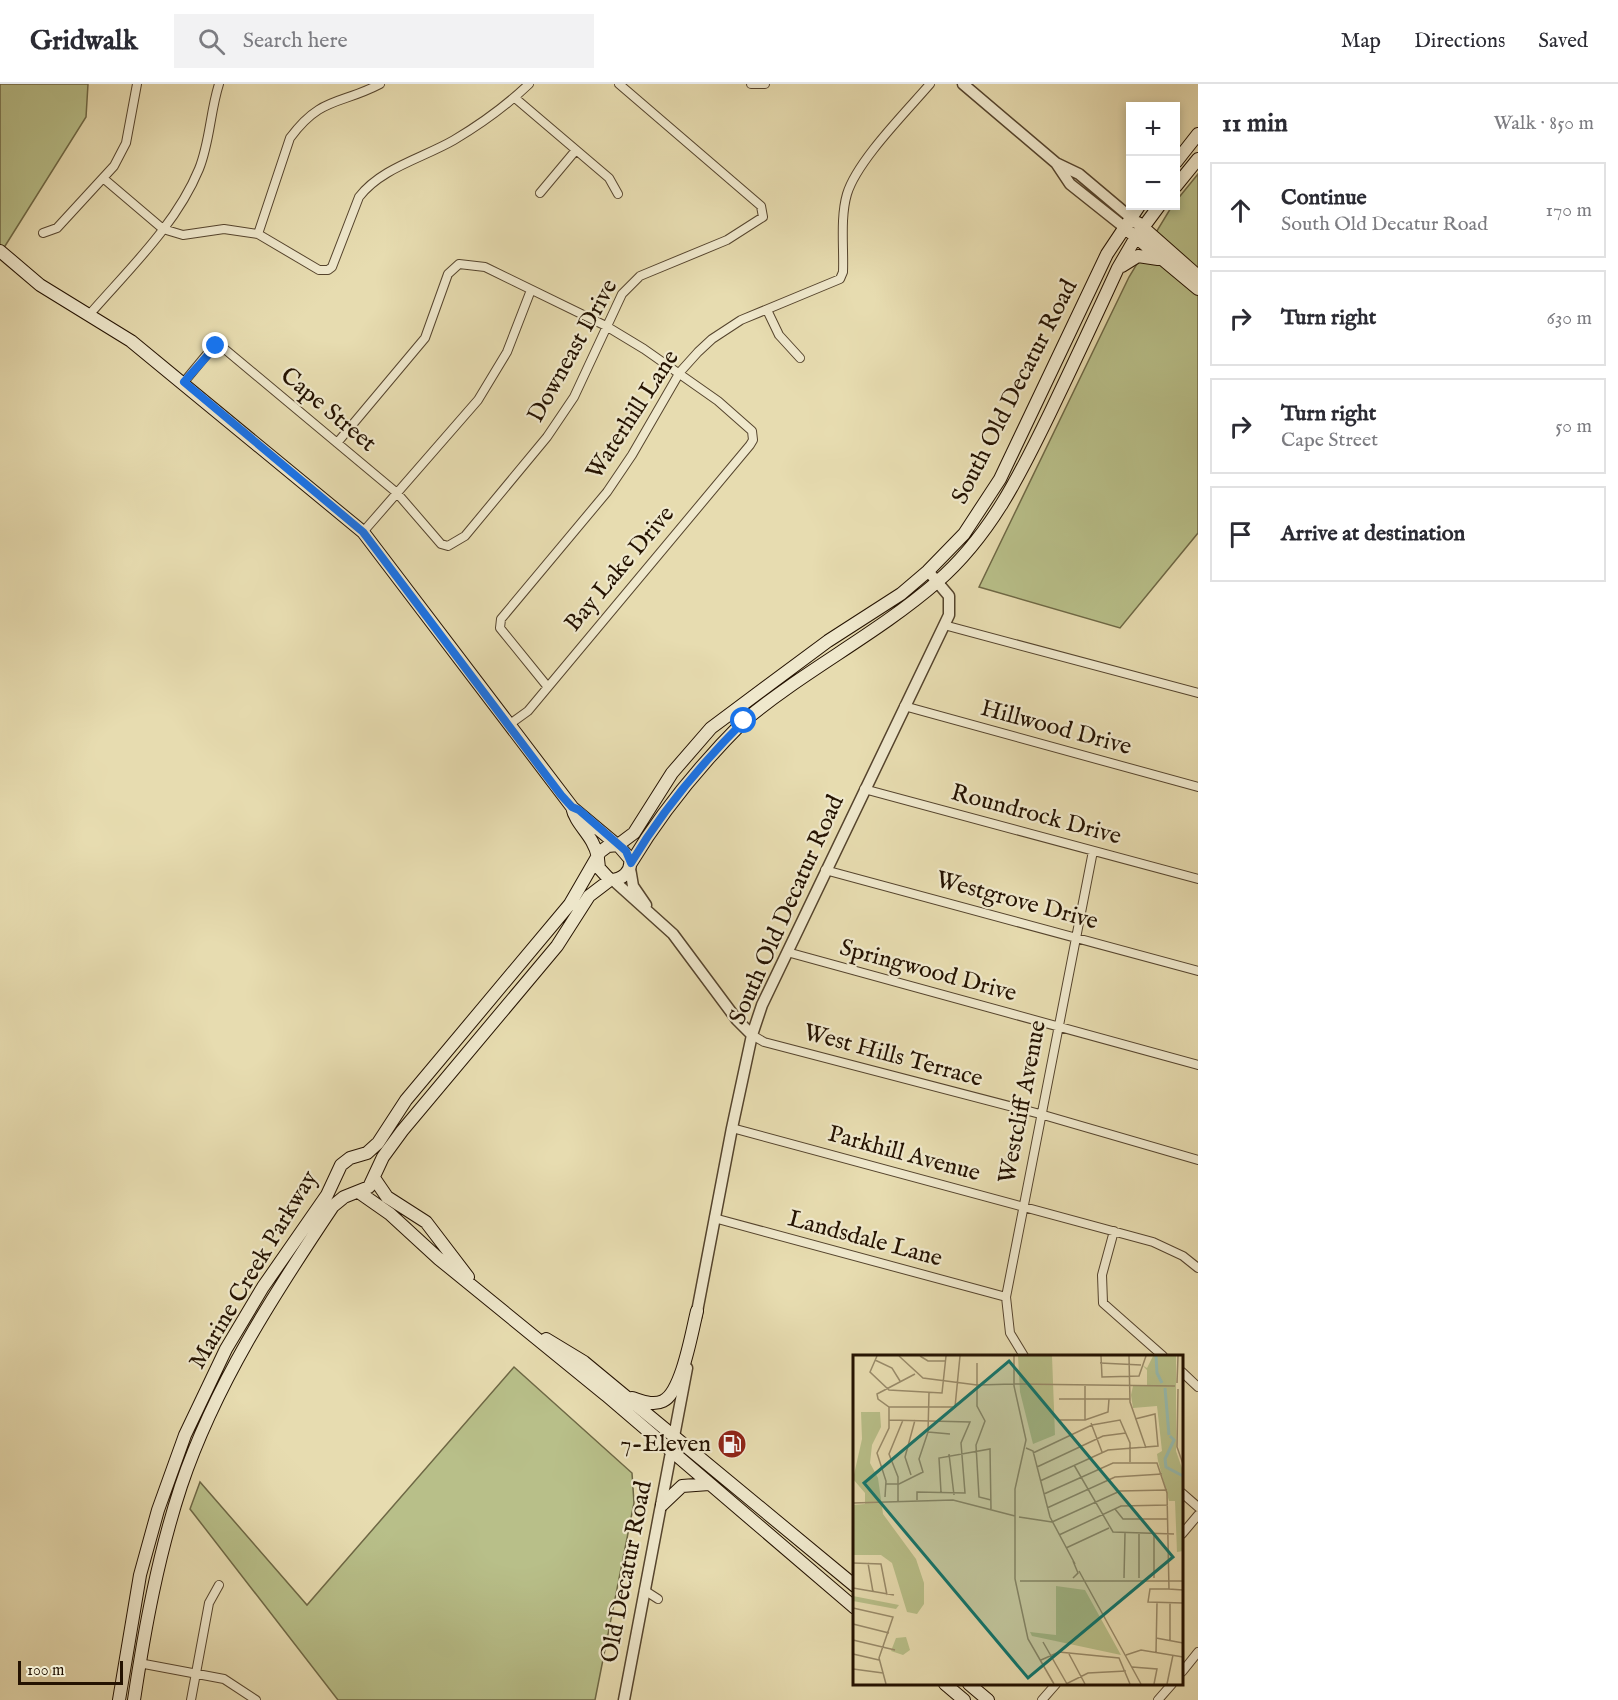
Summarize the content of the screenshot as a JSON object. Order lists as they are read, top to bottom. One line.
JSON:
{"streets":{"main road":["South Old Decatur Road","Marine Creek Parkway"],"street":["Downeast Drive","Cape Street","Waterhill Lane","Bay Lake Drive","Hillwood Drive","Roundrock Drive","Westgrove Drive","Springwood Drive","West Hills Terrace","Westcliff Avenue","Parkhill Avenue","Landsdale Lane","Old Decatur Road"]},"crossings":[["Downeast Drive","Cape Street"],["South Old Decatur Road","Hillwood Drive"],["South Old Decatur Road","Roundrock Drive"],["South Old Decatur Road","Westgrove Drive"],["South Old Decatur Road","Springwood Drive"],["South Old Decatur Road","West Hills Terrace"],["South Old Decatur Road","Parkhill Avenue"],["South Old Decatur Road","Landsdale Lane"],["South Old Decatur Road","Old Decatur Road"],["Waterhill Lane","Bay Lake Drive"],["Roundrock Drive","Westcliff Avenue"],["Westgrove Drive","Westcliff Avenue"],["Springwood Drive","Westcliff Avenue"],["West Hills Terrace","Westcliff Avenue"],["Westcliff Avenue","Parkhill Avenue"],["Westcliff Avenue","Landsdale Lane"]],"places":{"fuel station":["7-Eleven"]},"scale_bar":"100 m","page":{"header":"Gridwalk","search":"Search here","nav":["Map","Directions","Saved"],"heading":["11 min","Walk · 850 m"],"map_buttons":["+","−"],"list":[["Continue","South Old Decatur Road","170 m"],["Turn right","630 m"],["Turn right","Cape Street","50 m"],"Arrive at destination"],"scale":"100 m"}}
